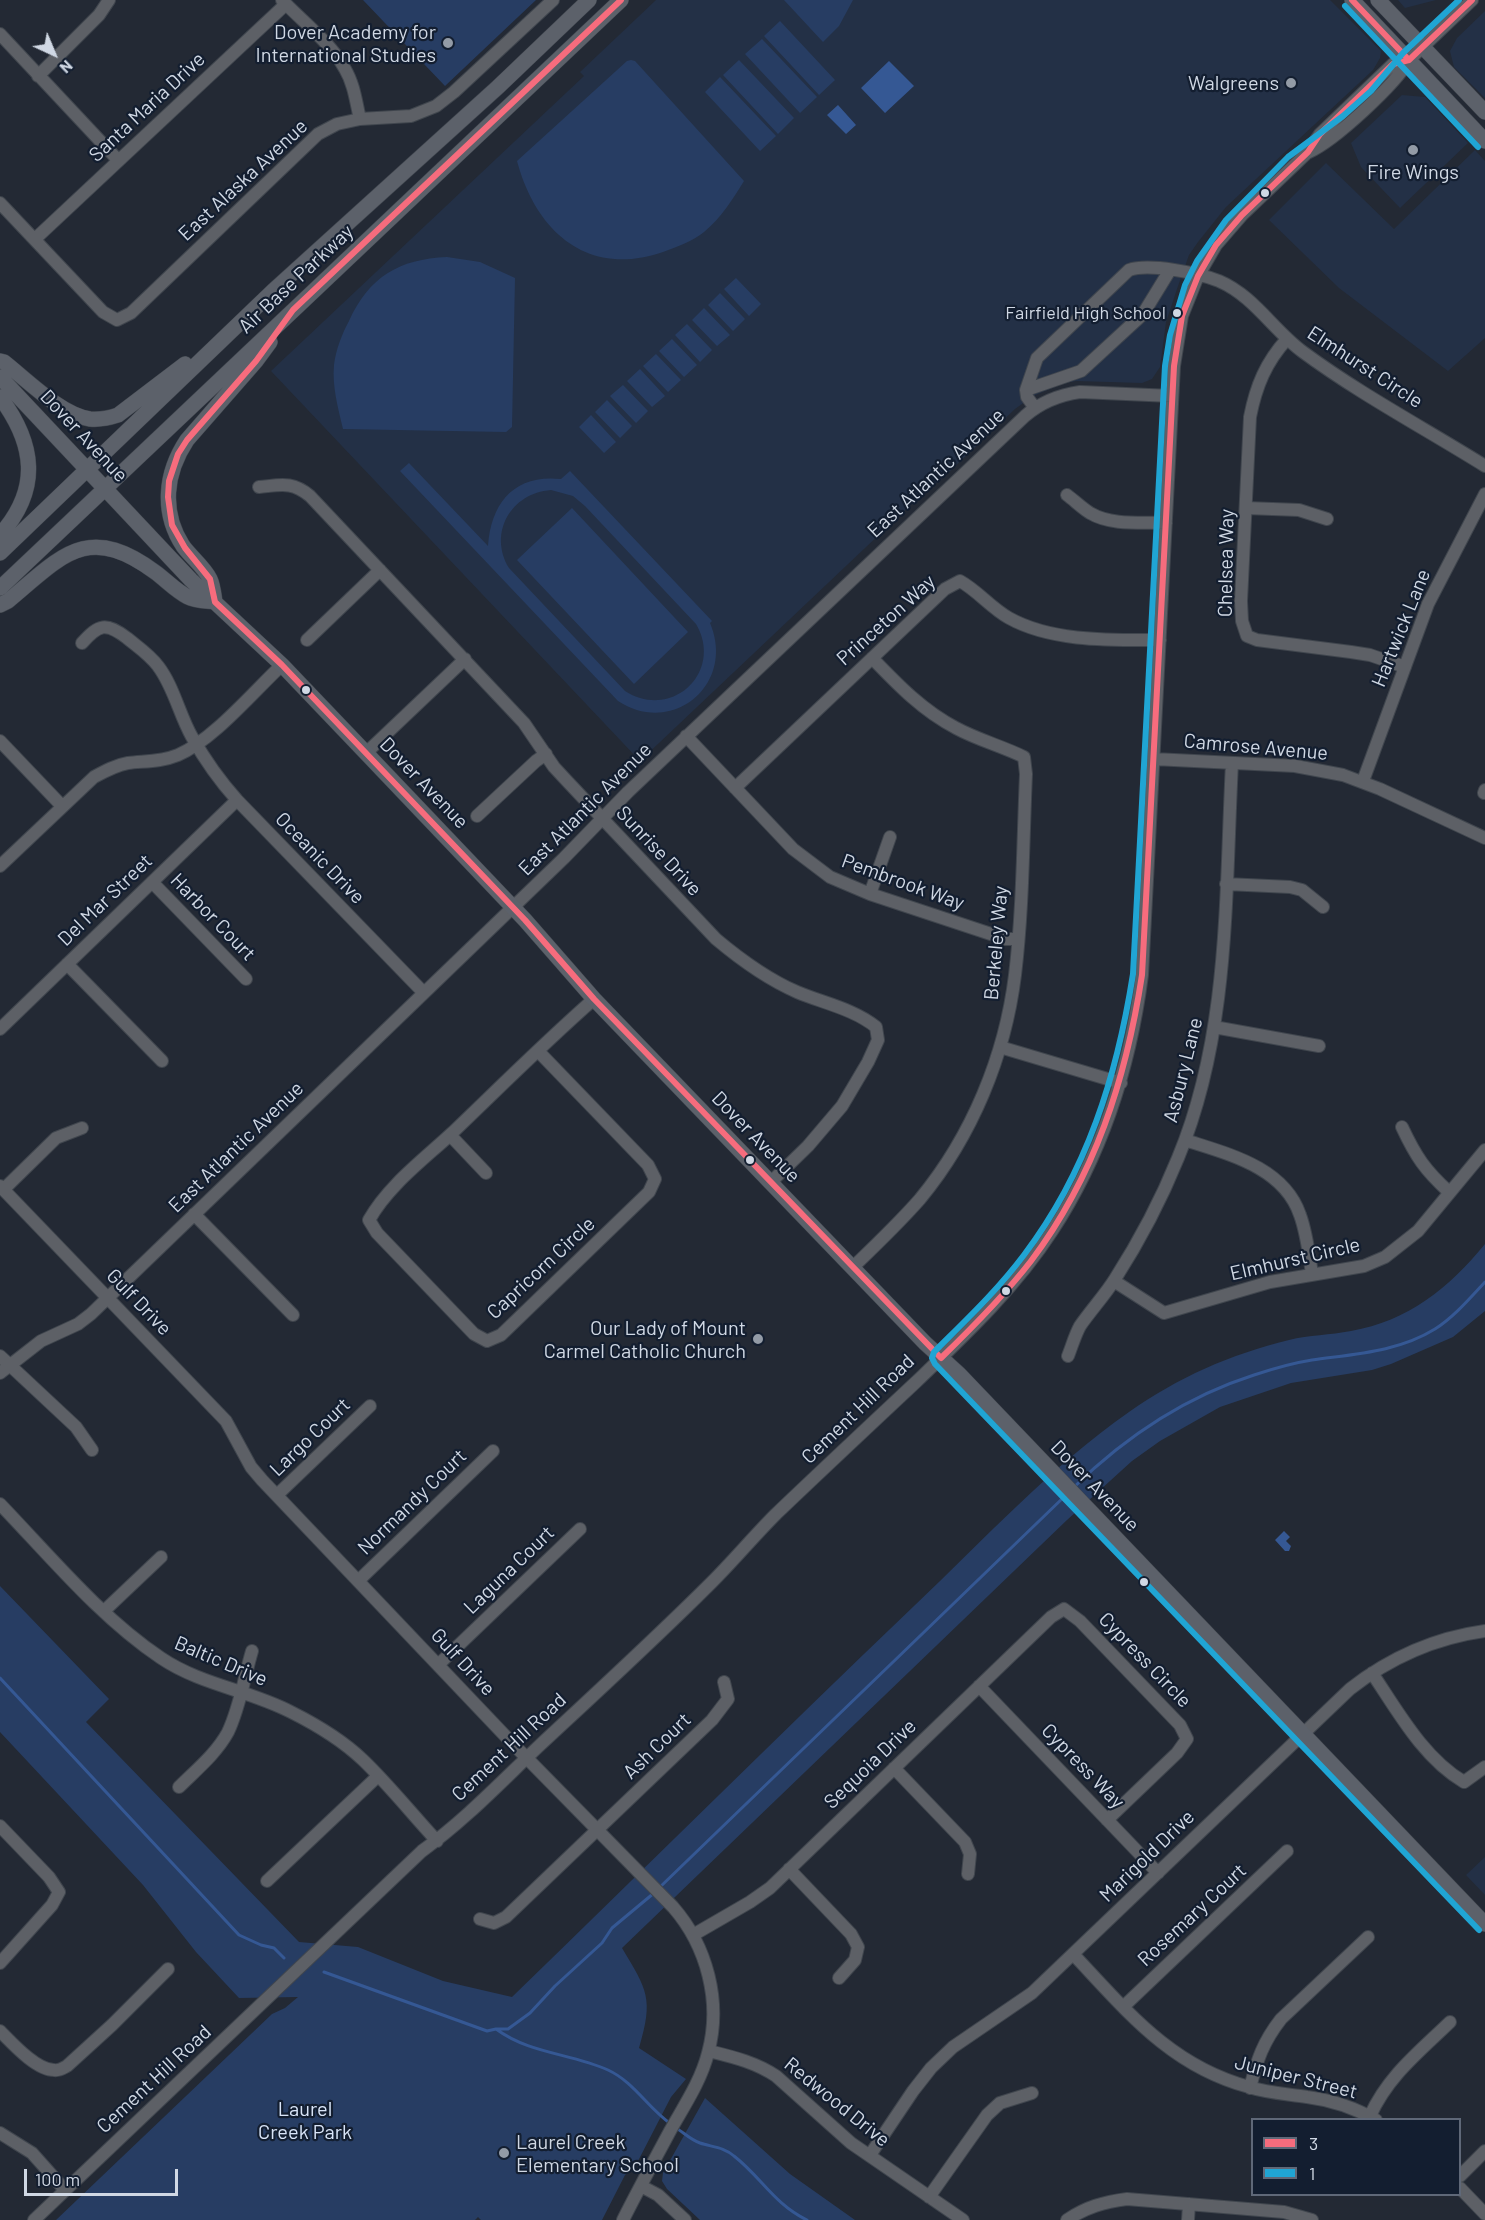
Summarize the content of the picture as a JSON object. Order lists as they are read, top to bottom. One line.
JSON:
{"streets":{"main road":["Air Base Parkway","Dover Avenue"],"street":["Santa Maria Drive","East Alaska Avenue","Elmhurst Circle","East Atlantic Avenue","Chelsea Way","Princeton Way","Hartwick Lane","Camrose Avenue","Sunrise Drive","Oceanic Drive","Pembrook Way","Del Mar Street","Harbor Court","Berkeley Way","Asbury Lane","Capricorn Circle","Gulf Drive","Cement Hill Road","Largo Court","Normandy Court","Laguna Court","Cypress Circle","Baltic Drive","Ash Court","Sequoia Drive","Cypress Way","Marigold Drive","Rosemary Court","Juniper Street","Redwood Drive"]},"crossings":[["Santa Maria Drive","East Alaska Avenue"],["Air Base Parkway","Dover Avenue"],["Elmhurst Circle","Chelsea Way"],["Elmhurst Circle","Asbury Lane"],["Elmhurst Circle","Cement Hill Road"],["Dover Avenue","East Atlantic Avenue"],["Dover Avenue","Sunrise Drive"],["Dover Avenue","Berkeley Way"],["Dover Avenue","Capricorn Circle"],["Dover Avenue","Cement Hill Road"],["Dover Avenue","Marigold Drive"],["East Atlantic Avenue","Sunrise Drive"],["East Atlantic Avenue","Oceanic Drive"],["East Atlantic Avenue","Pembrook Way"],["East Atlantic Avenue","Gulf Drive"],["East Atlantic Avenue","Cement Hill Road"],["Chelsea Way","Hartwick Lane"],["Princeton Way","Pembrook Way"],["Princeton Way","Berkeley Way"],["Princeton Way","Cement Hill Road"],["Hartwick Lane","Camrose Avenue"],["Camrose Avenue","Asbury Lane"],["Camrose Avenue","Cement Hill Road"],["Oceanic Drive","Del Mar Street"],["Pembrook Way","Berkeley Way"],["Del Mar Street","Harbor Court"],["Gulf Drive","Cement Hill Road"],["Gulf Drive","Largo Court"],["Gulf Drive","Normandy Court"],["Gulf Drive","Laguna Court"],["Gulf Drive","Ash Court"],["Gulf Drive","Sequoia Drive"],["Gulf Drive","Redwood Drive"],["Cement Hill Road","Baltic Drive"],["Cypress Circle","Sequoia Drive"],["Cypress Circle","Cypress Way"],["Sequoia Drive","Cypress Way"],["Cypress Way","Marigold Drive"],["Marigold Drive","Juniper Street"],["Marigold Drive","Redwood Drive"],["Rosemary Court","Juniper Street"]],"parks":["Laurel Creek Park"],"places":["Dover Academy for International Studies","Walgreens","Fire Wings","Fairfield High School","Our Lady of Mount Carmel Catholic Church","Laurel Creek Elementary School"],"lines":["transit line 3","transit line 1"],"legend":["3","1"],"scale_bar":"100 m","north":"bottom right"}
